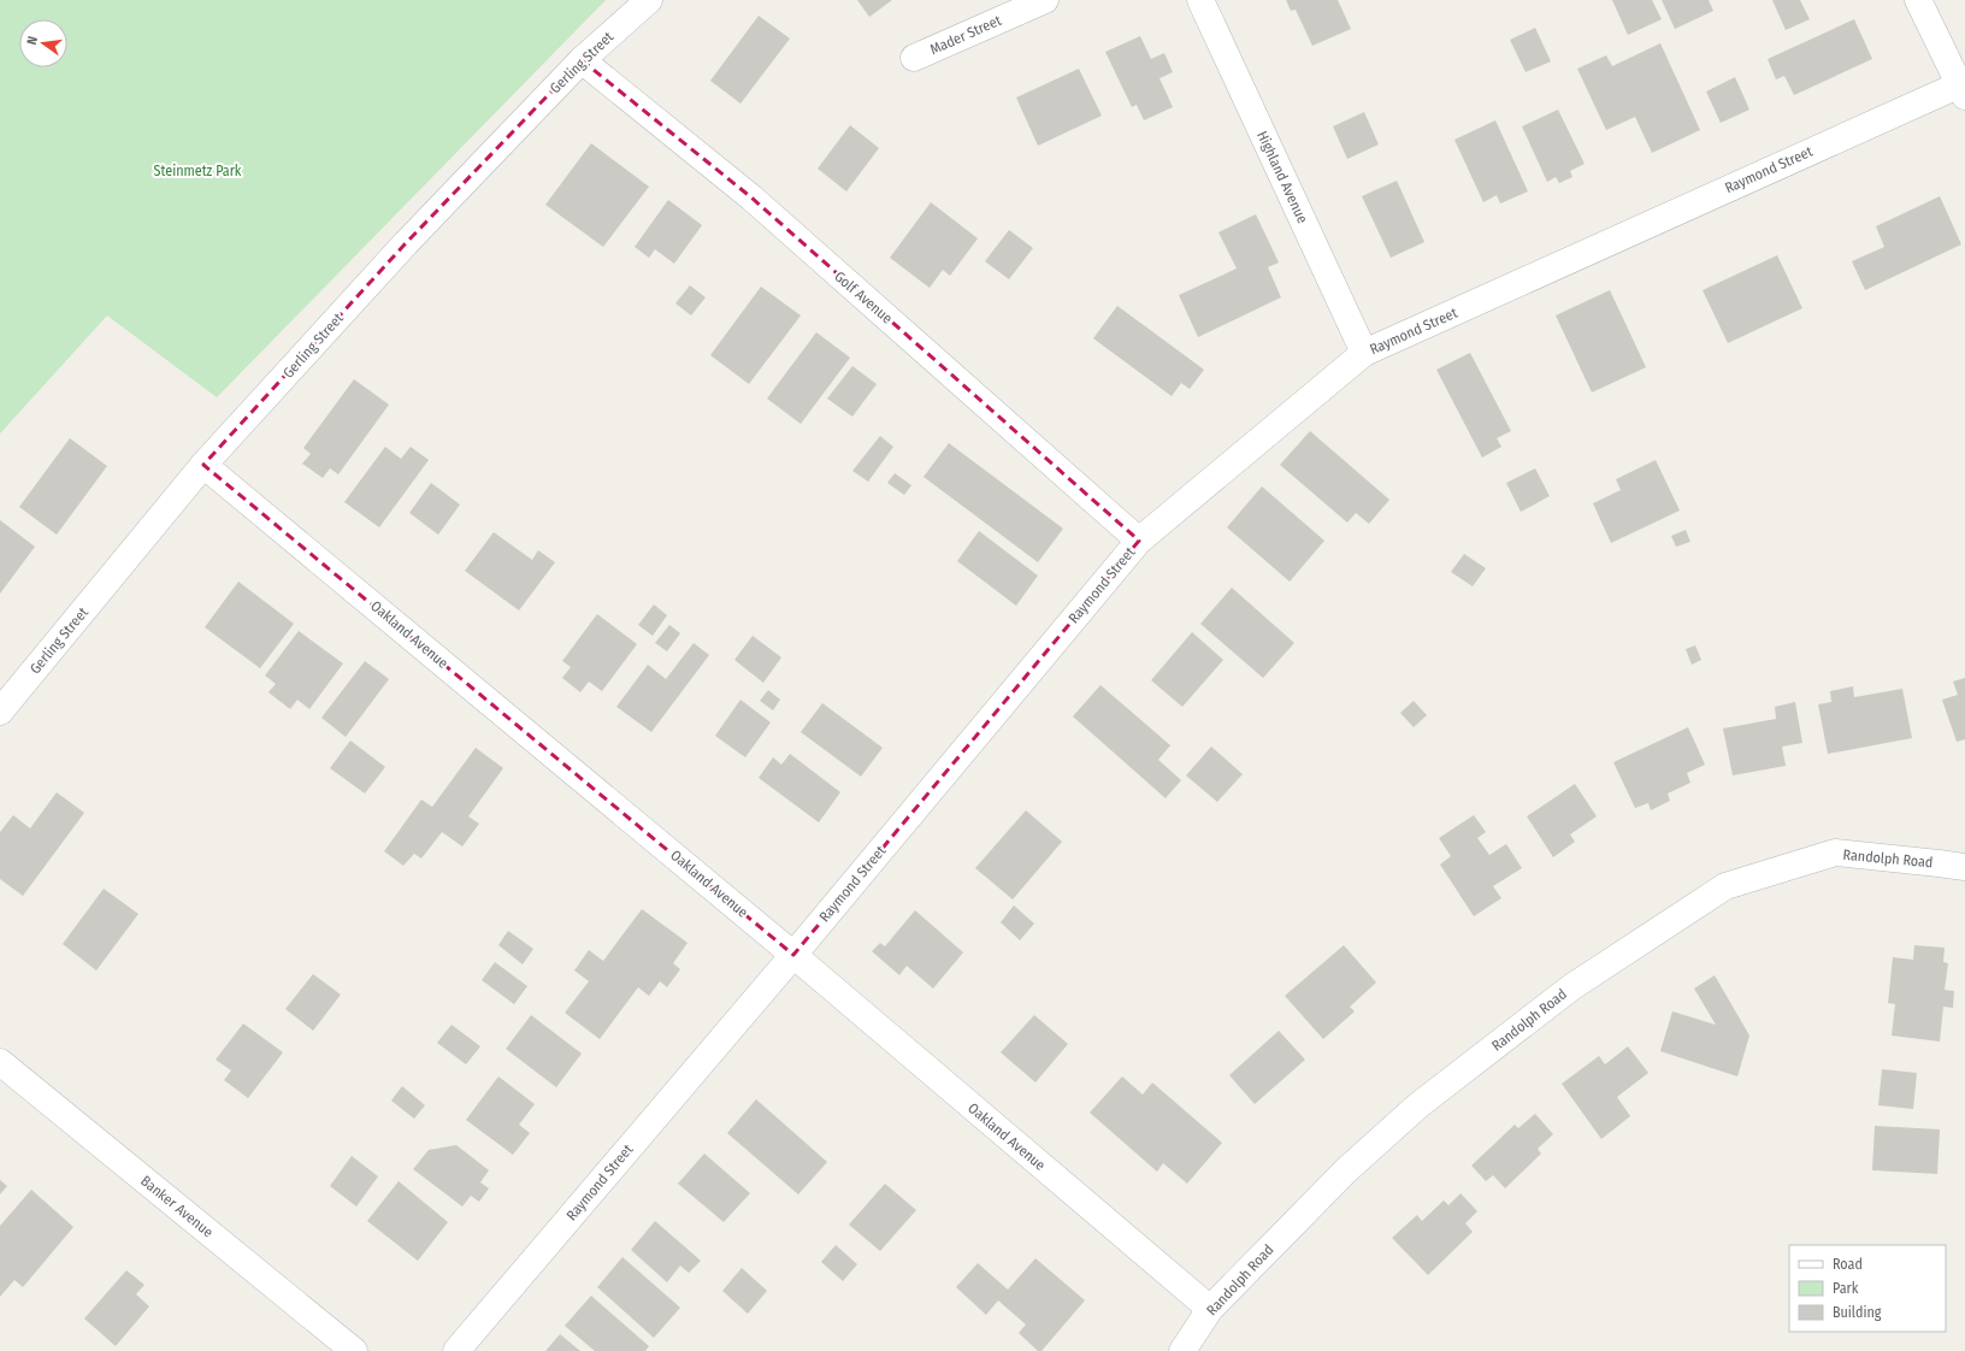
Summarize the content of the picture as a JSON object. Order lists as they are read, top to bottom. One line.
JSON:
{"streets":{"street":["Mader Street","Gerling Street","Raymond Street","Highland Avenue","Golf Avenue","Oakland Avenue","Randolph Road","Banker Avenue"]},"crossings":[["Gerling Street","Golf Avenue"],["Gerling Street","Oakland Avenue"],["Raymond Street","Highland Avenue"],["Raymond Street","Golf Avenue"],["Raymond Street","Oakland Avenue"],["Oakland Avenue","Randolph Road"]],"parks":["Steinmetz Park"],"legend":["Road","Park","Building"],"north":"left"}
